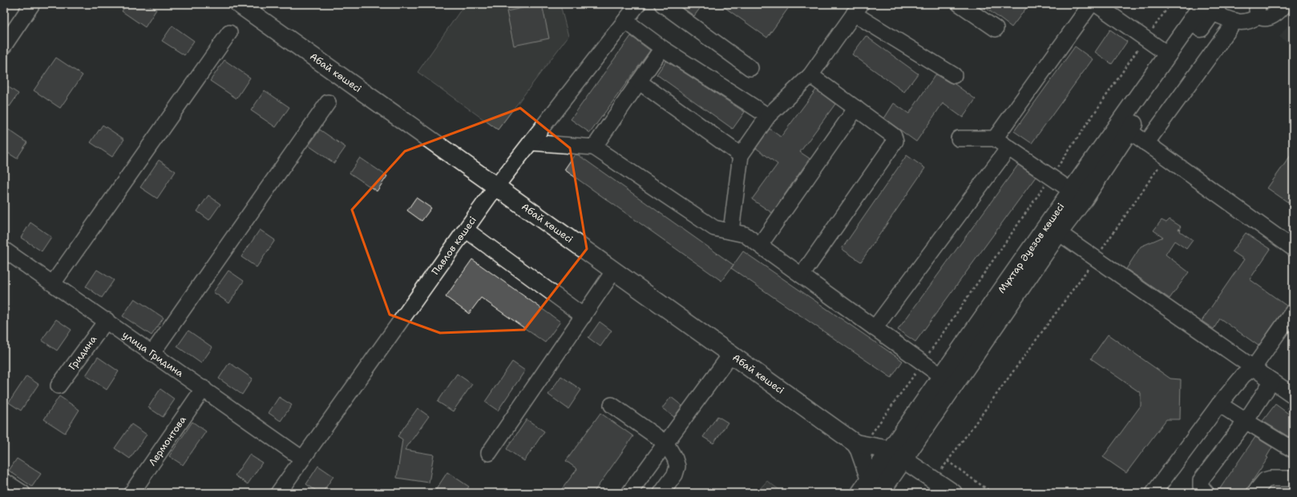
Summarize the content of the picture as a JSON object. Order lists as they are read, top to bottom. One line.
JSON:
{"streets":{"main road":["Абай көшесі","Мұхтар Әуезов көшесі"],"street":["Павлов көшесі","Гридина","улица Гридина","Лермонтова"]},"crossings":[["Абай көшесі","Павлов көшесі"],["Абай көшесі","Мұхтар Әуезов көшесі"],["Павлов көшесі","улица Гридина"],["Гридина","улица Гридина"],["улица Гридина","Лермонтова"]]}
